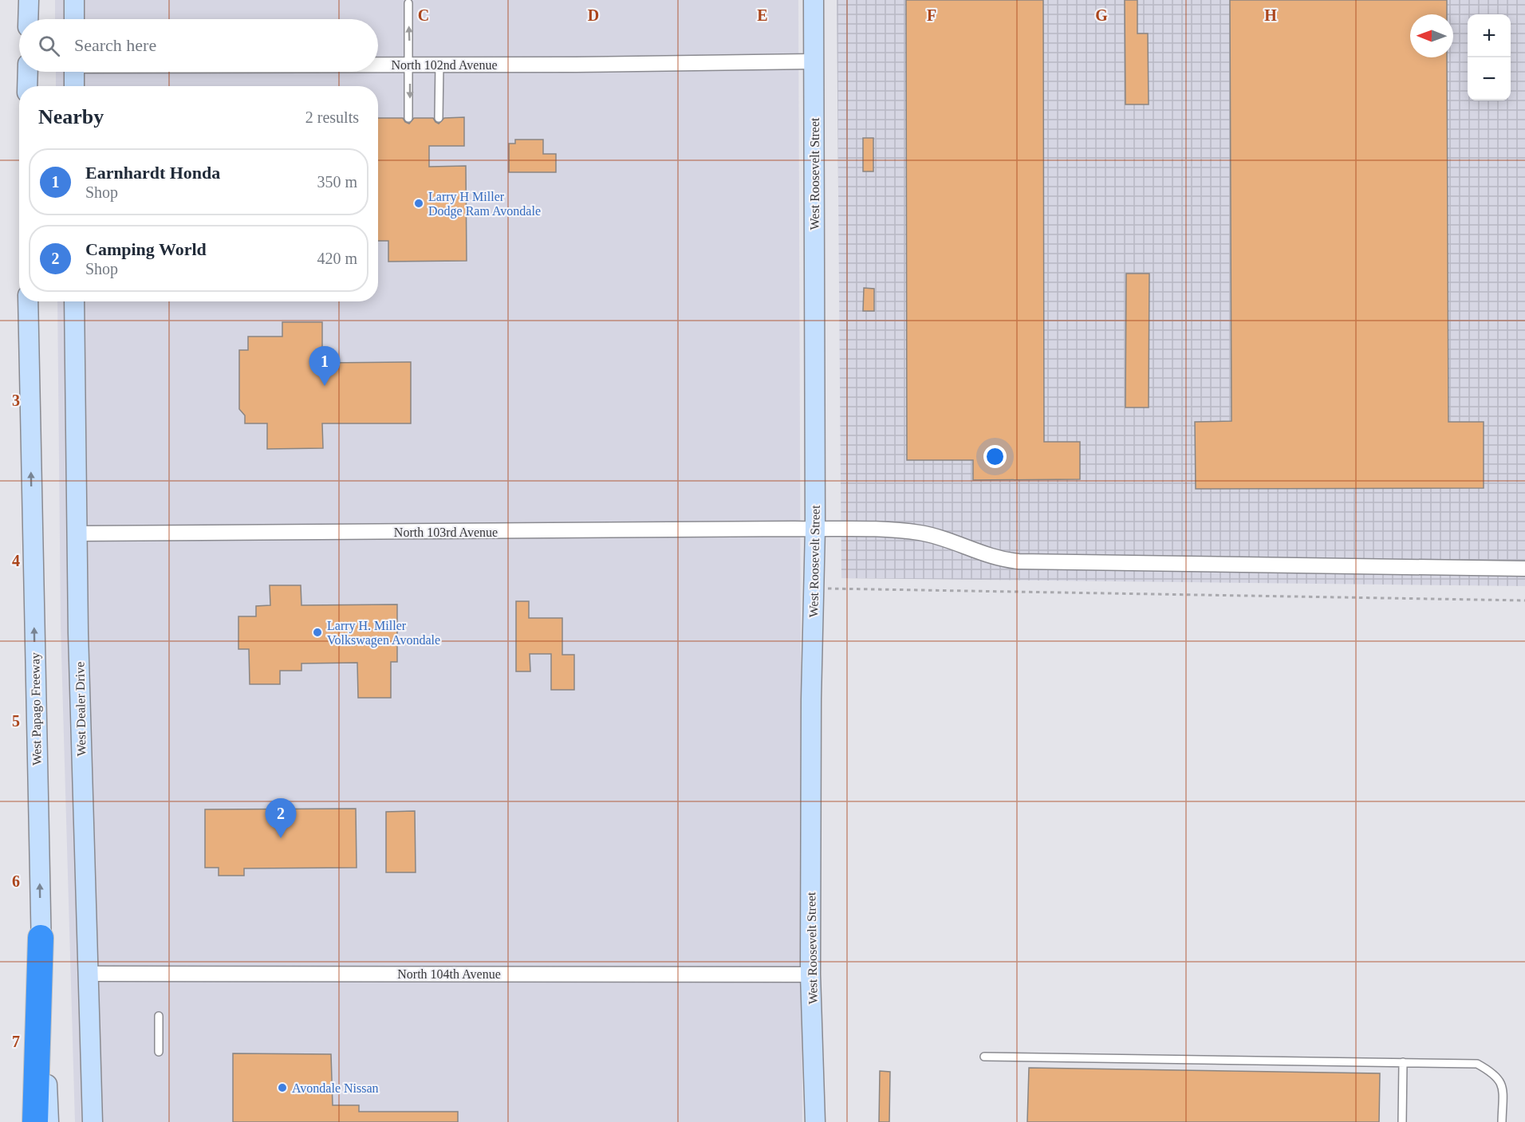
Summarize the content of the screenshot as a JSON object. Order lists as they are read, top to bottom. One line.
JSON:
{"streets":{"street":["North 102nd Avenue","West Roosevelt Street","North 103rd Avenue","West Papago Freeway","West Dealer Drive","North 104th Avenue"]},"crossings":[["North 102nd Avenue","West Roosevelt Street"],["West Roosevelt Street","North 103rd Avenue"],["West Roosevelt Street","North 104th Avenue"],["North 103rd Avenue","West Dealer Drive"],["West Dealer Drive","North 104th Avenue"]],"one_way":["West Papago Freeway"],"places":["Larry H Miller Dodge Ram Avondale","Larry H. Miller Volkswagen Avondale","Avondale Nissan"],"north":"left","page":{"map_buttons":["+","−"],"search":"Search here","heading":["Nearby","2 results"],"list":[{"mark":"1","name":"Earnhardt Honda","note":"Shop","value":"350 m"},{"mark":"2","name":"Camping World","note":"Shop","value":"420 m"}],"pins":["1","2"]},"grid":{"columns":["C","D","E","F","G","H"],"rows":["3","4","5","6","7"]}}
